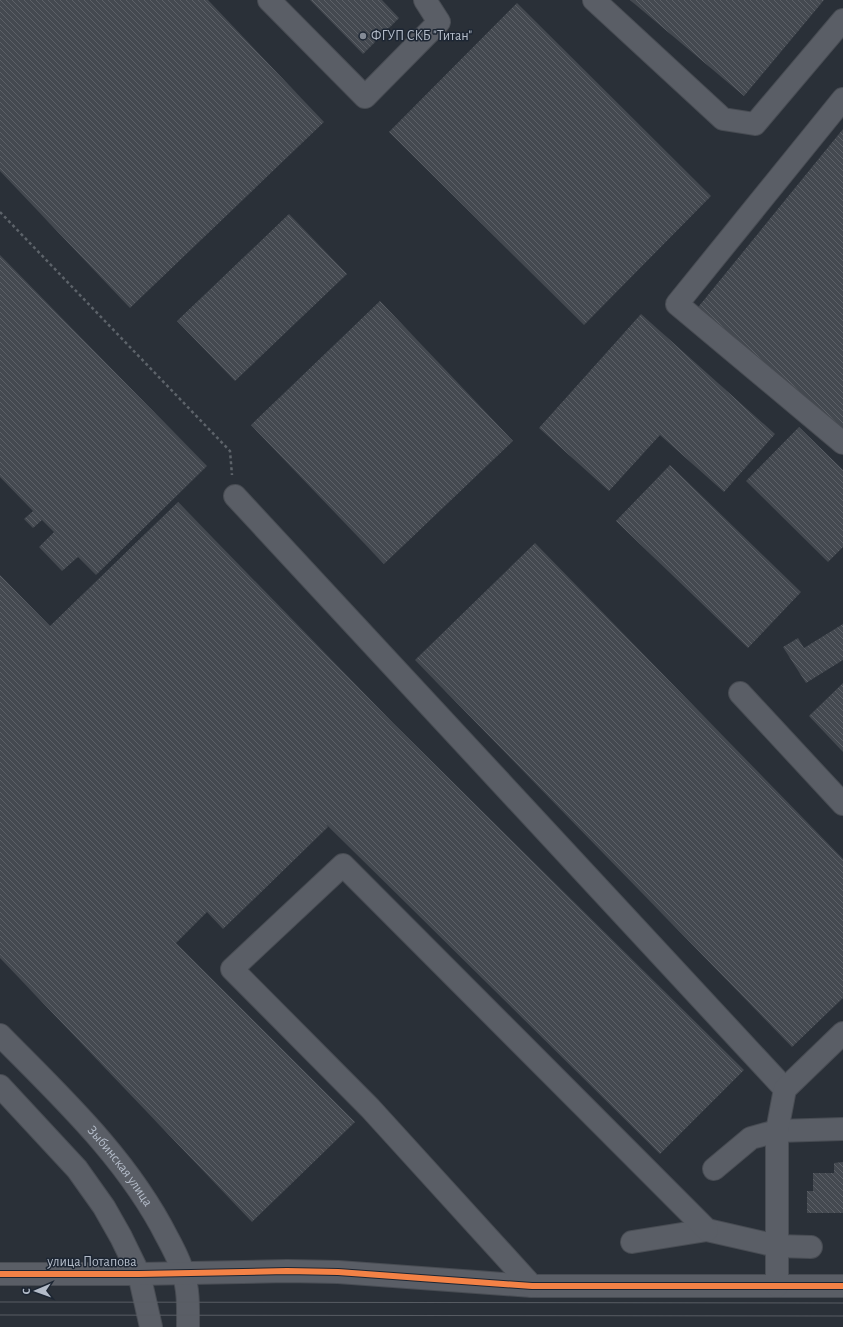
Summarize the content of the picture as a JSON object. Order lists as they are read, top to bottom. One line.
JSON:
{"streets":{"street":["Зыбинская улица","улица Потапова"]},"crossings":[["Зыбинская улица","улица Потапова"]],"places":["ФГУП СКБ \"Титан\""],"north":"left"}
